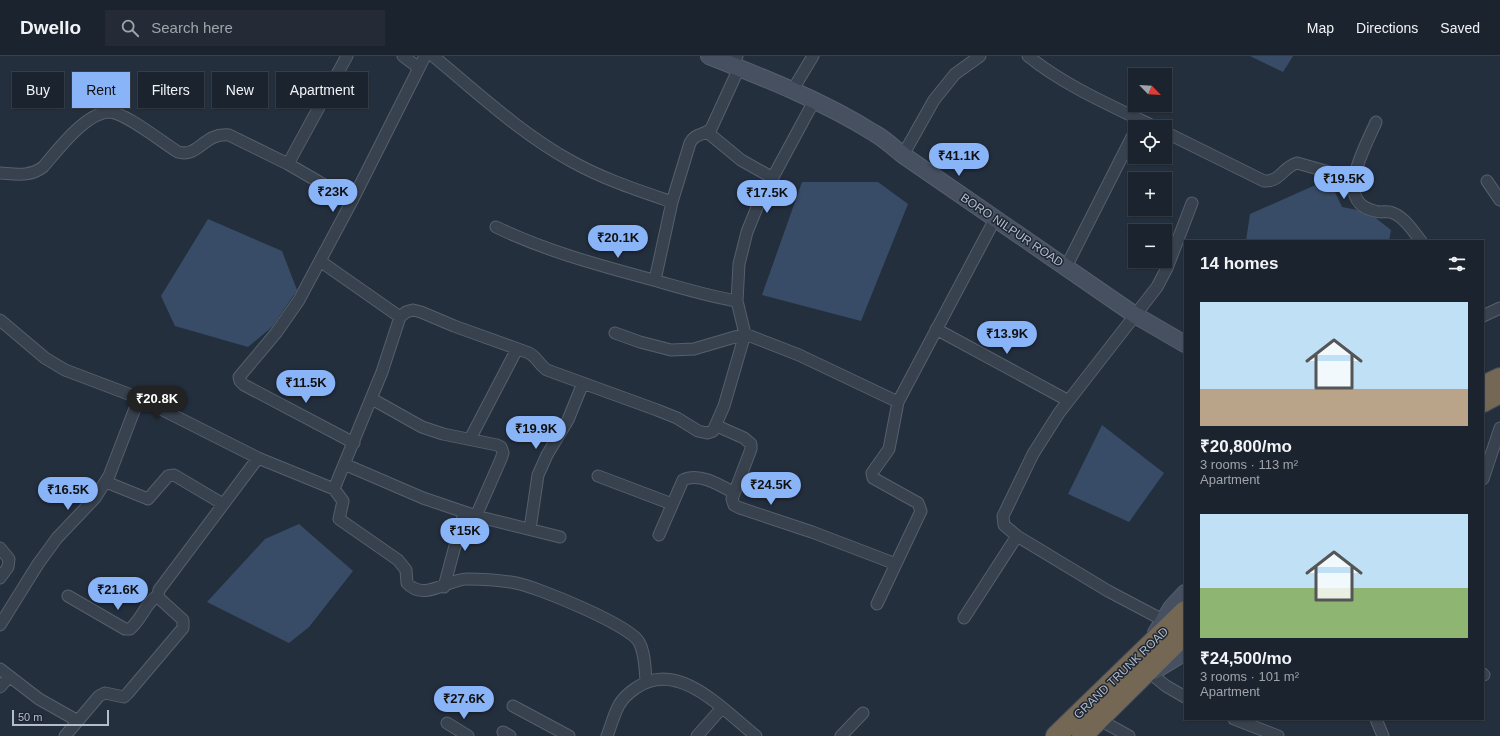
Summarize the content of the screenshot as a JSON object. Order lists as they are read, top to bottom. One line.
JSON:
{"streets":{"highway":["GRAND TRUNK ROAD"],"street":["BORO NILPUR ROAD"]},"scale_bar":"50 m","north":"bottom right","page":{"header":"Dwello","search":"Search here","nav":["Map","Directions","Saved"],"map_buttons":["+","−"],"chip":["Buy","Rent","Filters","New","Apartment"],"price":["₹41.1K","₹19.5K","₹23K","₹17.5K","₹20.1K","₹13.9K","₹11.5K","₹20.8K","₹19.9K","₹24.5K","₹16.5K","₹15K","₹21.6K","₹27.6K"],"heading":"14 homes","list":[{"name":"₹20,800/mo","note":"3 rooms · 113 m² · Apartment"},{"name":"₹24,500/mo","note":"3 rooms · 101 m² · Apartment"}],"scale":"50 m"}}
